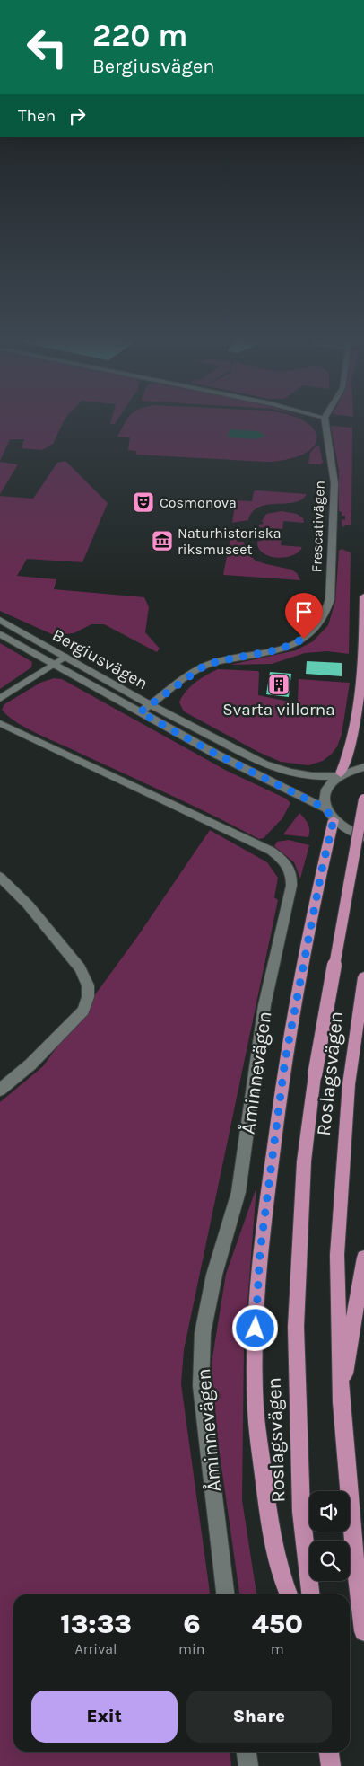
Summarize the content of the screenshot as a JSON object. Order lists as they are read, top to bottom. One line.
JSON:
{"streets":{"main road":["Roslagsvägen"],"street":["Frescativägen","Bergiusvägen","Åminnevägen"]},"crossings":[["Frescativägen","Bergiusvägen"]],"places":{"theatre":["Cosmonova"],"museum":["Naturhistoriska riksmuseet"],"building":["Svarta villorna"]},"page":{"turn":["220 m","Bergiusvägen"],"then":"Then","eta":["13:33","Arrival","6","min","450","m"],"buttons":["Exit","Share"]}}
